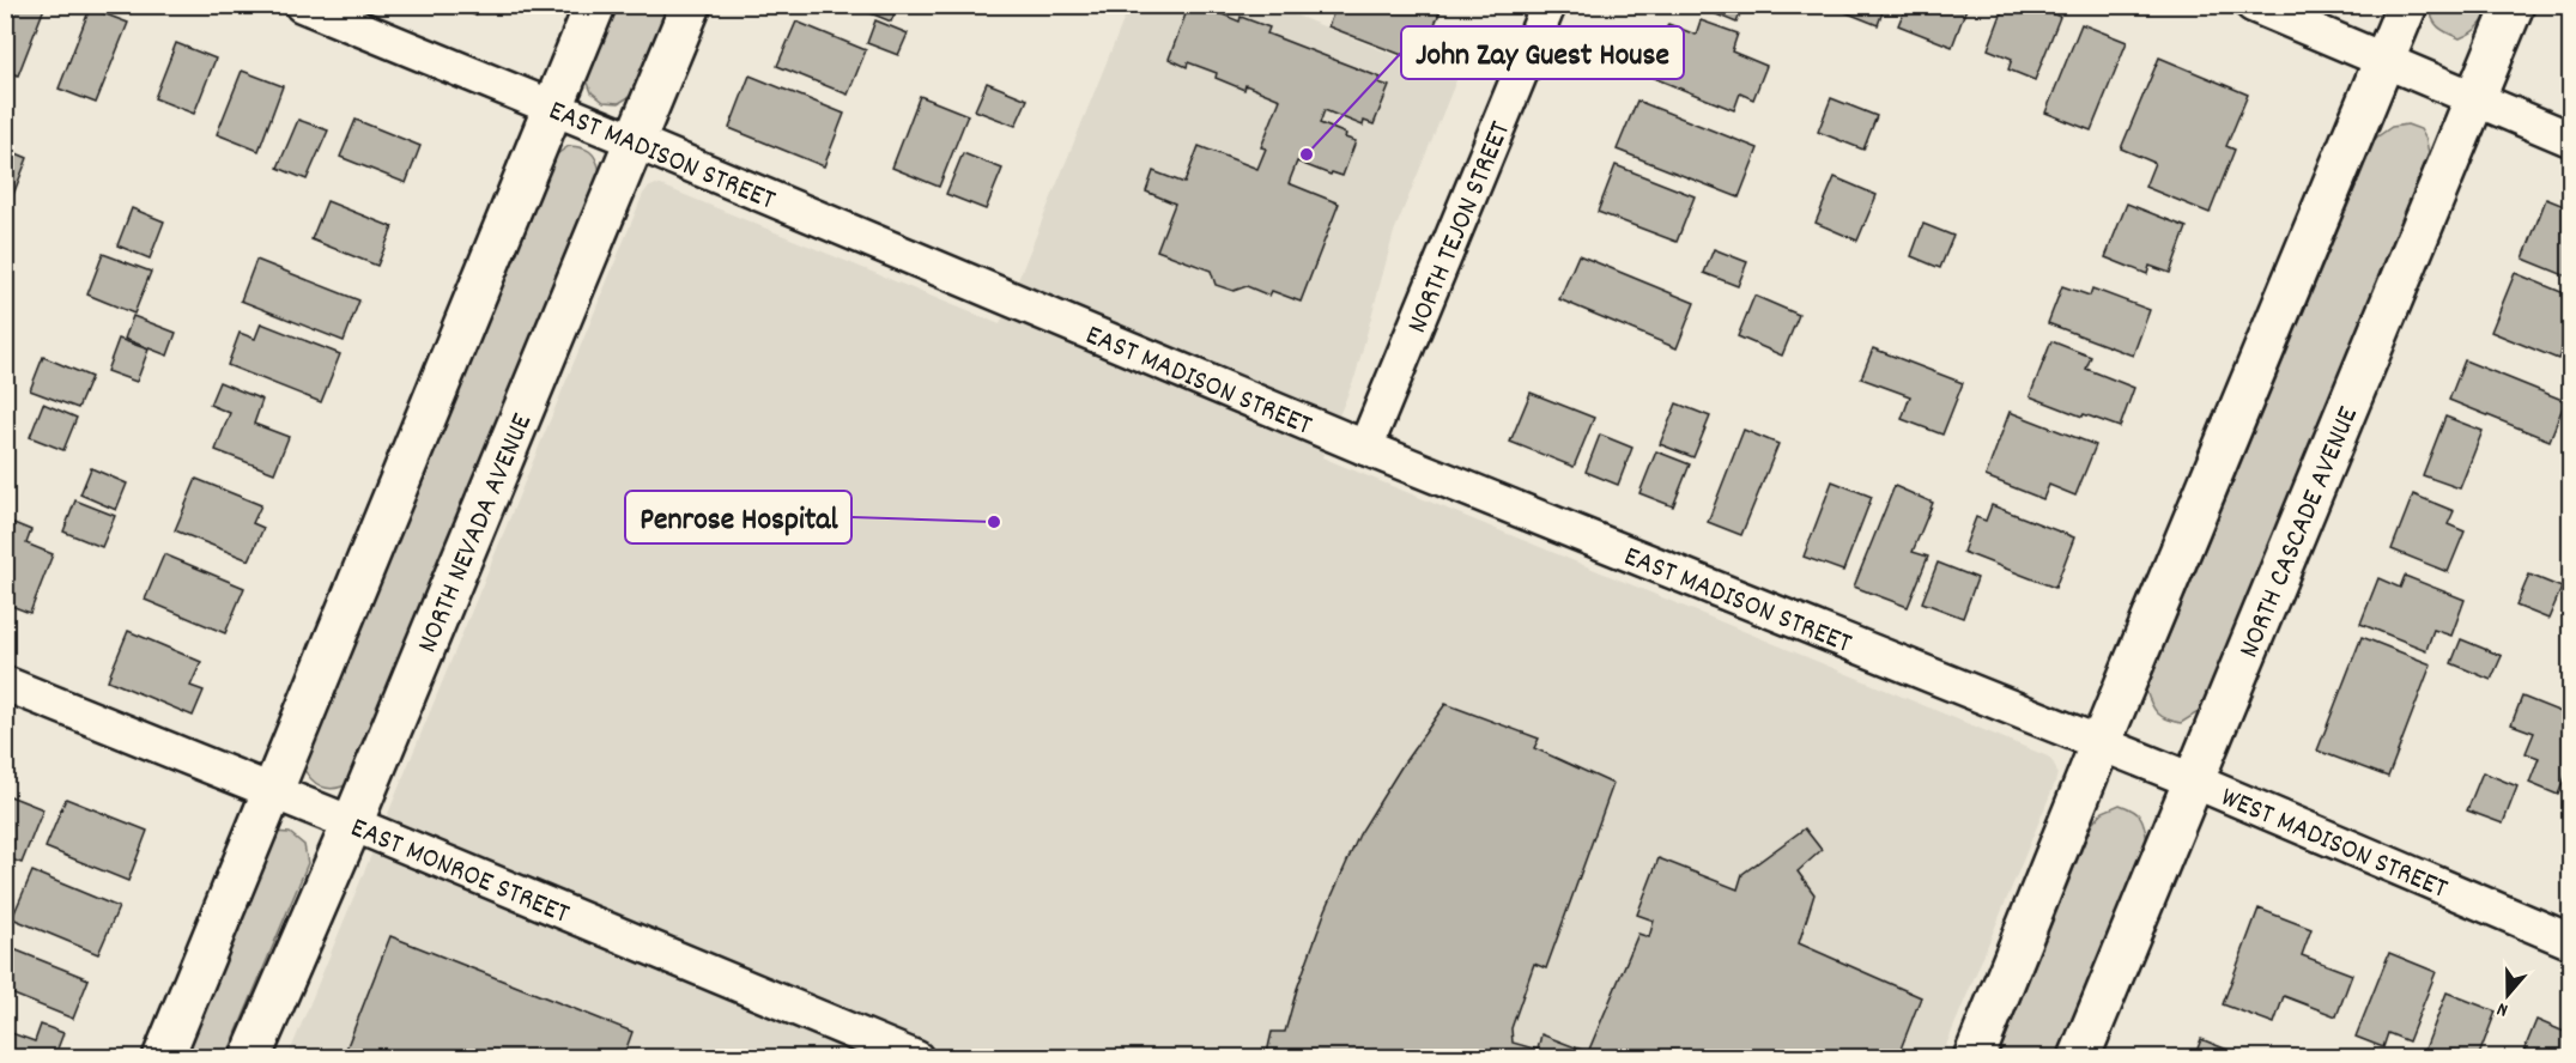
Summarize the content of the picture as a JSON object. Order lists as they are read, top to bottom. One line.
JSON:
{"streets":{"main road":["NORTH CASCADE AVENUE","NORTH NEVADA AVENUE"],"street":["EAST MADISON STREET","NORTH TEJON STREET","WEST MADISON STREET","EAST MONROE STREET"]},"crossings":[["EAST MADISON STREET","NORTH TEJON STREET"],["EAST MADISON STREET","NORTH NEVADA AVENUE"],["EAST MADISON STREET","WEST MADISON STREET"],["NORTH CASCADE AVENUE","WEST MADISON STREET"],["NORTH NEVADA AVENUE","EAST MONROE STREET"]],"places":["John Zay Guest House","Penrose Hospital"],"north":"bottom"}
